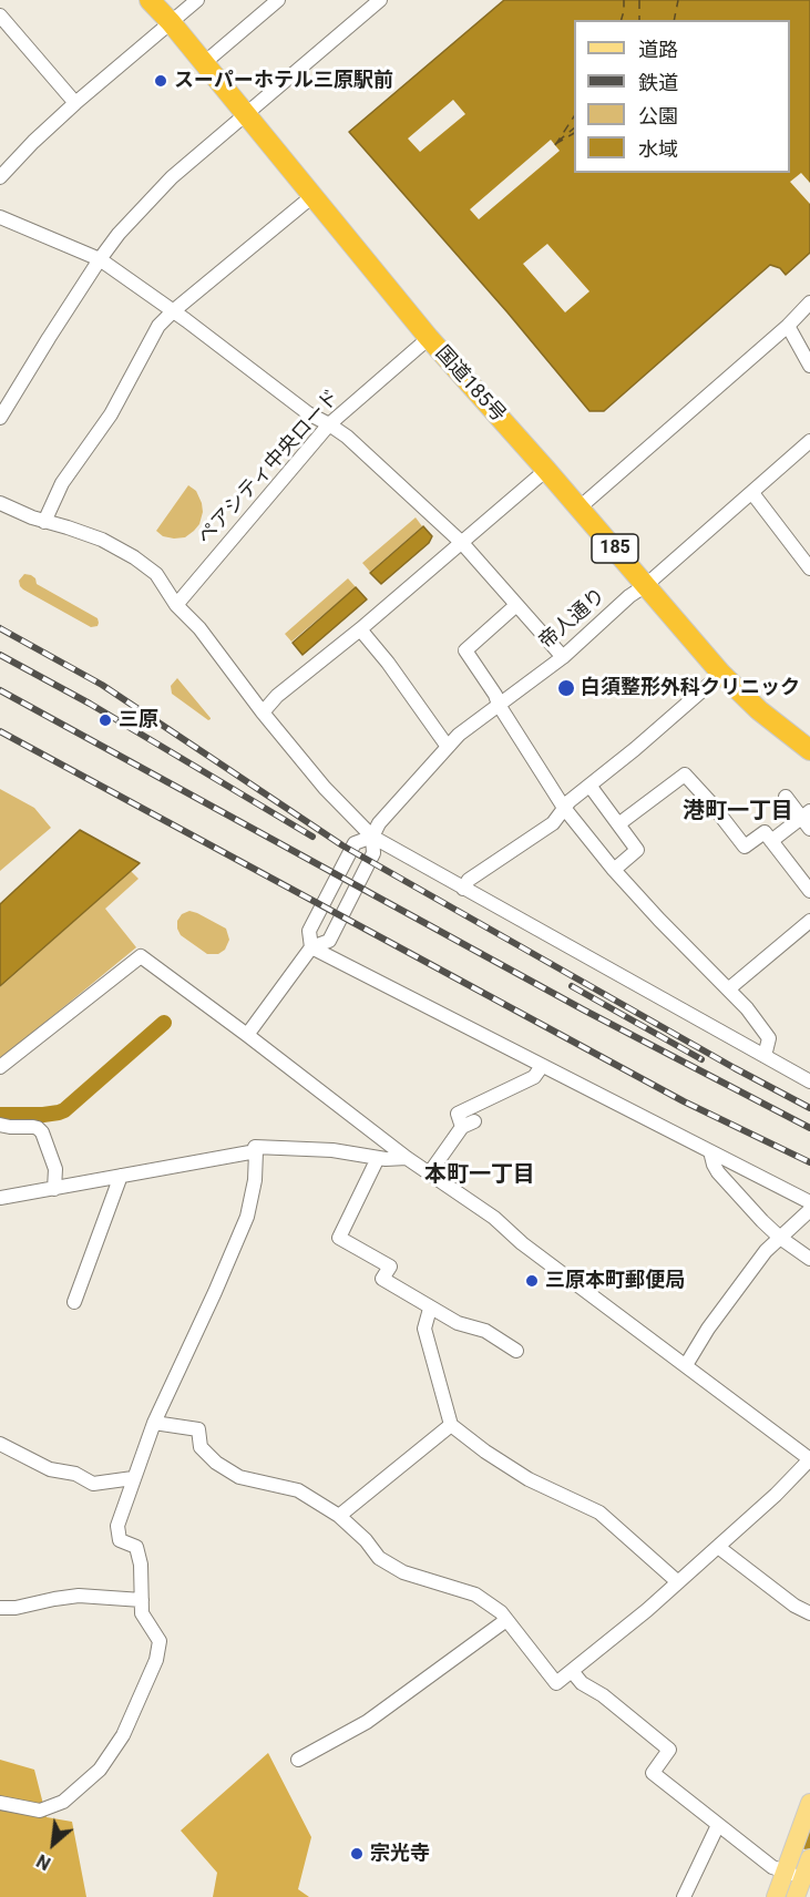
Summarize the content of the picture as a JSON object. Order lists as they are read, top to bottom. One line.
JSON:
{"streets":{"highway":["国道185号","185"],"street":["ペアシティ中央ロード","帝人通り"]},"crossings":[["国道185号","ペアシティ中央ロード"],["国道185号","帝人通り"]],"districts":["港町一丁目","本町一丁目"],"places":["スーパーホテル三原駅前","白須整形外科クリニック","三原","三原本町郵便局","宗光寺"],"legend":["道路","鉄道","公園","水域"],"north":"bottom left"}
